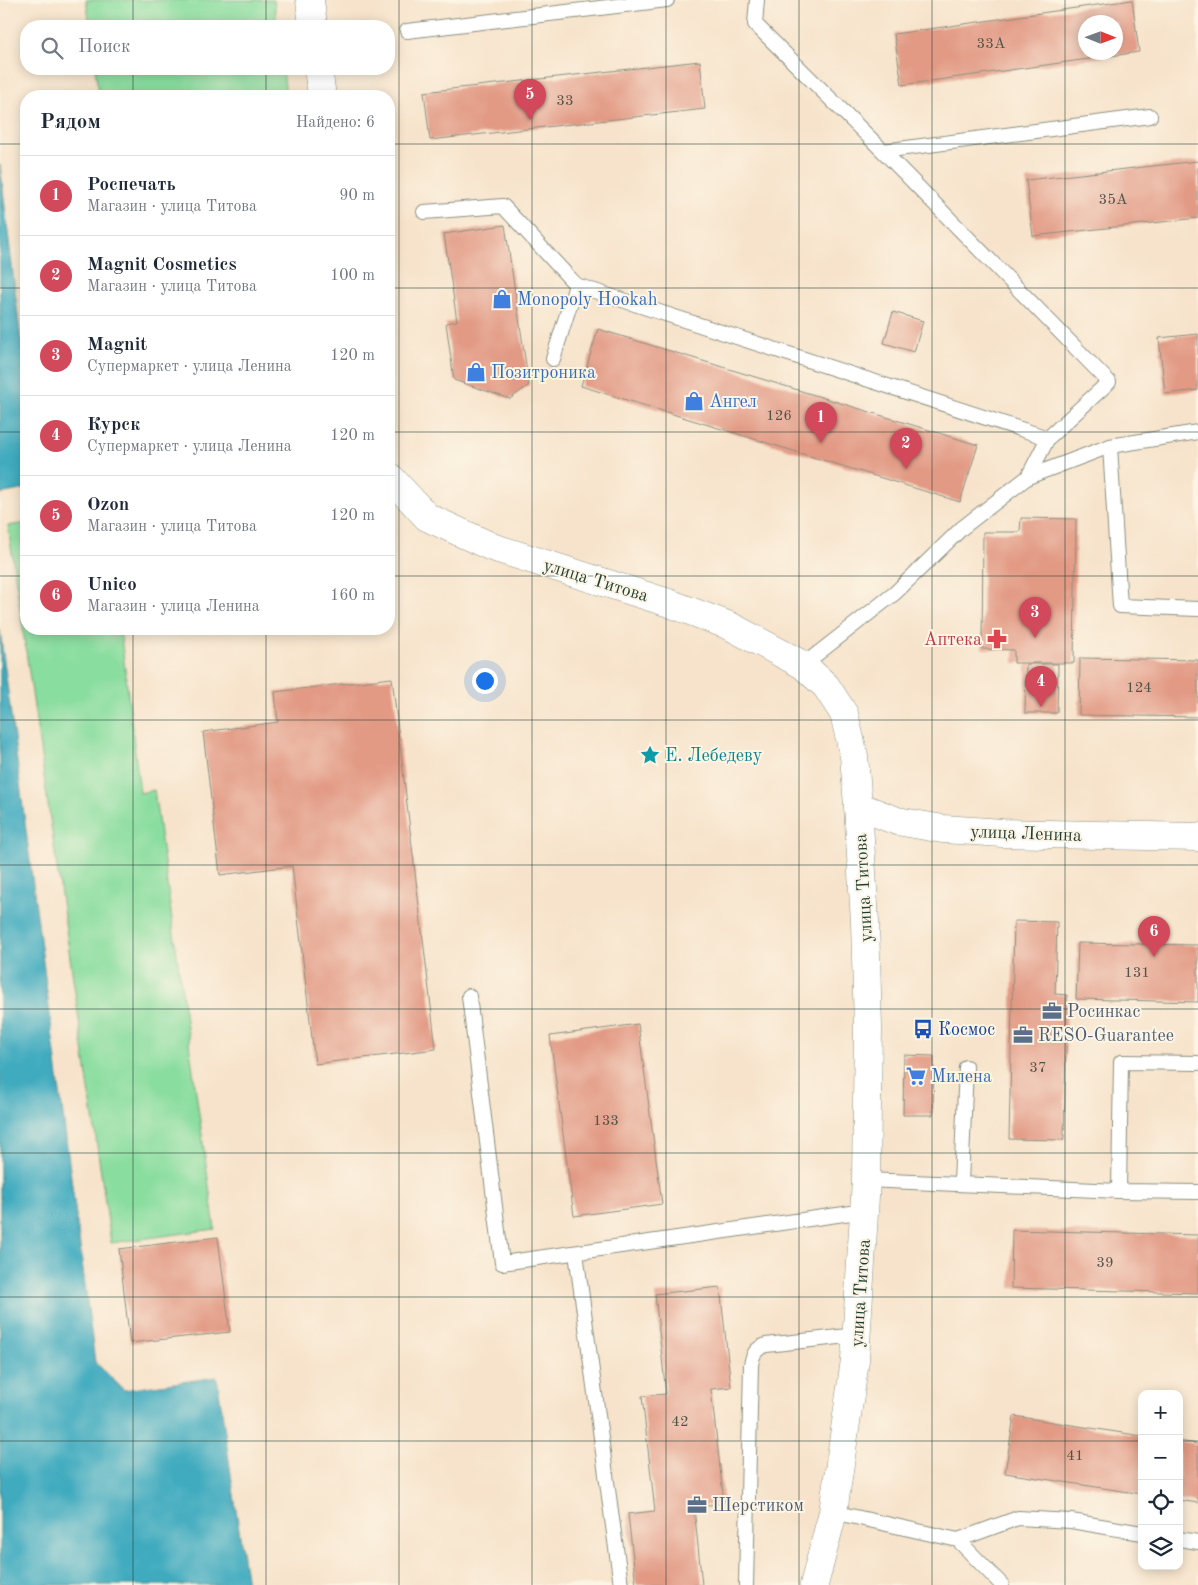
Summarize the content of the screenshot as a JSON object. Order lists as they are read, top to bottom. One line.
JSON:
{"streets":{"main road":["улица Титова","улица Ленина"]},"crossings":[["улица Титова","улица Ленина"]],"places":{"shop":["Monopoly Hookah","Позитроника","Ангел"],"pharmacy":["Аптека"],"place":["Е. Лебедеву"],"office":["Росинкас","RESO-Guarantee","Шерстиком"],"bus stop":["Космос"],"supermarket":["Милена"]},"house_numbers":["33А","33","35А","126","124","131","37","133","39","42","41"],"north":"right","page":{"search":"Поиск","pins":["5","1","2","3","4","6"],"heading":["Рядом","Найдено: 6"],"list":[{"mark":"1","name":"Роспечать","note":"Магазин · улица Титова","value":"90 m"},{"mark":"2","name":"Magnit Cosmetics","note":"Магазин · улица Титова","value":"100 m"},{"mark":"3","name":"Magnit","note":"Супермаркет · улица Ленина","value":"120 m"},{"mark":"4","name":"Курск","note":"Супермаркет · улица Ленина","value":"120 m"},{"mark":"5","name":"Ozon","note":"Магазин · улица Титова","value":"120 m"},{"mark":"6","name":"Unico","note":"Магазин · улица Ленина","value":"160 m"}],"map_buttons":["+","−"]}}
